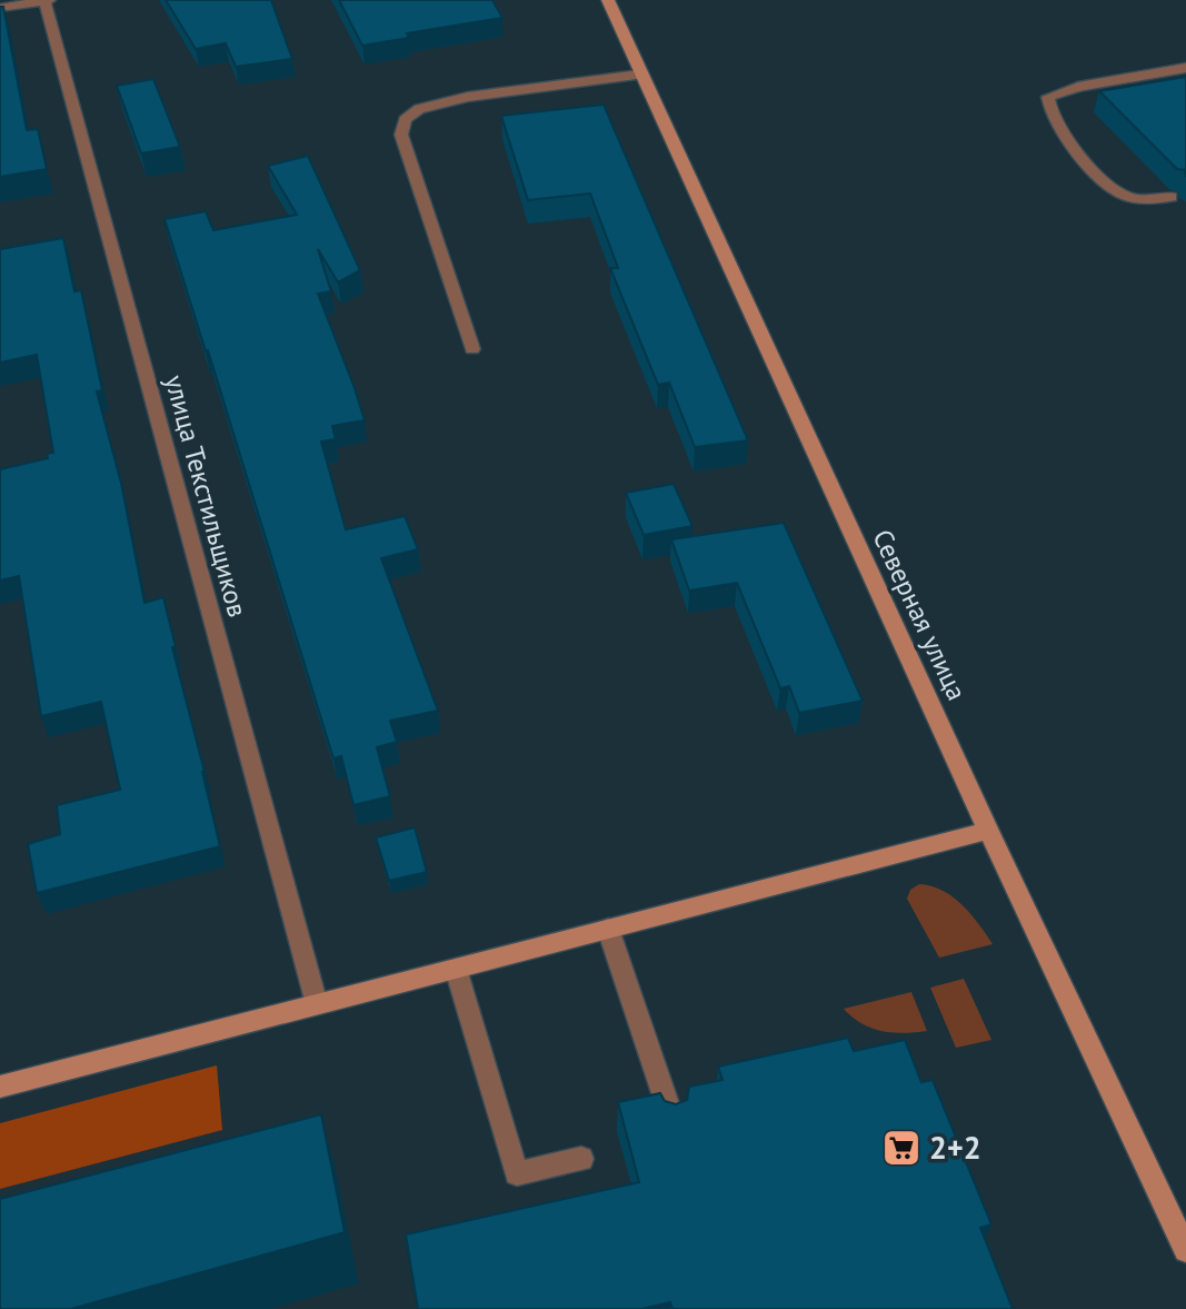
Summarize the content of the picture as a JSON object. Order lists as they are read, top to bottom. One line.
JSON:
{"streets":{"main road":["Северная улица"],"street":["улица Текстильщиков"]},"places":{"supermarket":["2+2"]}}
